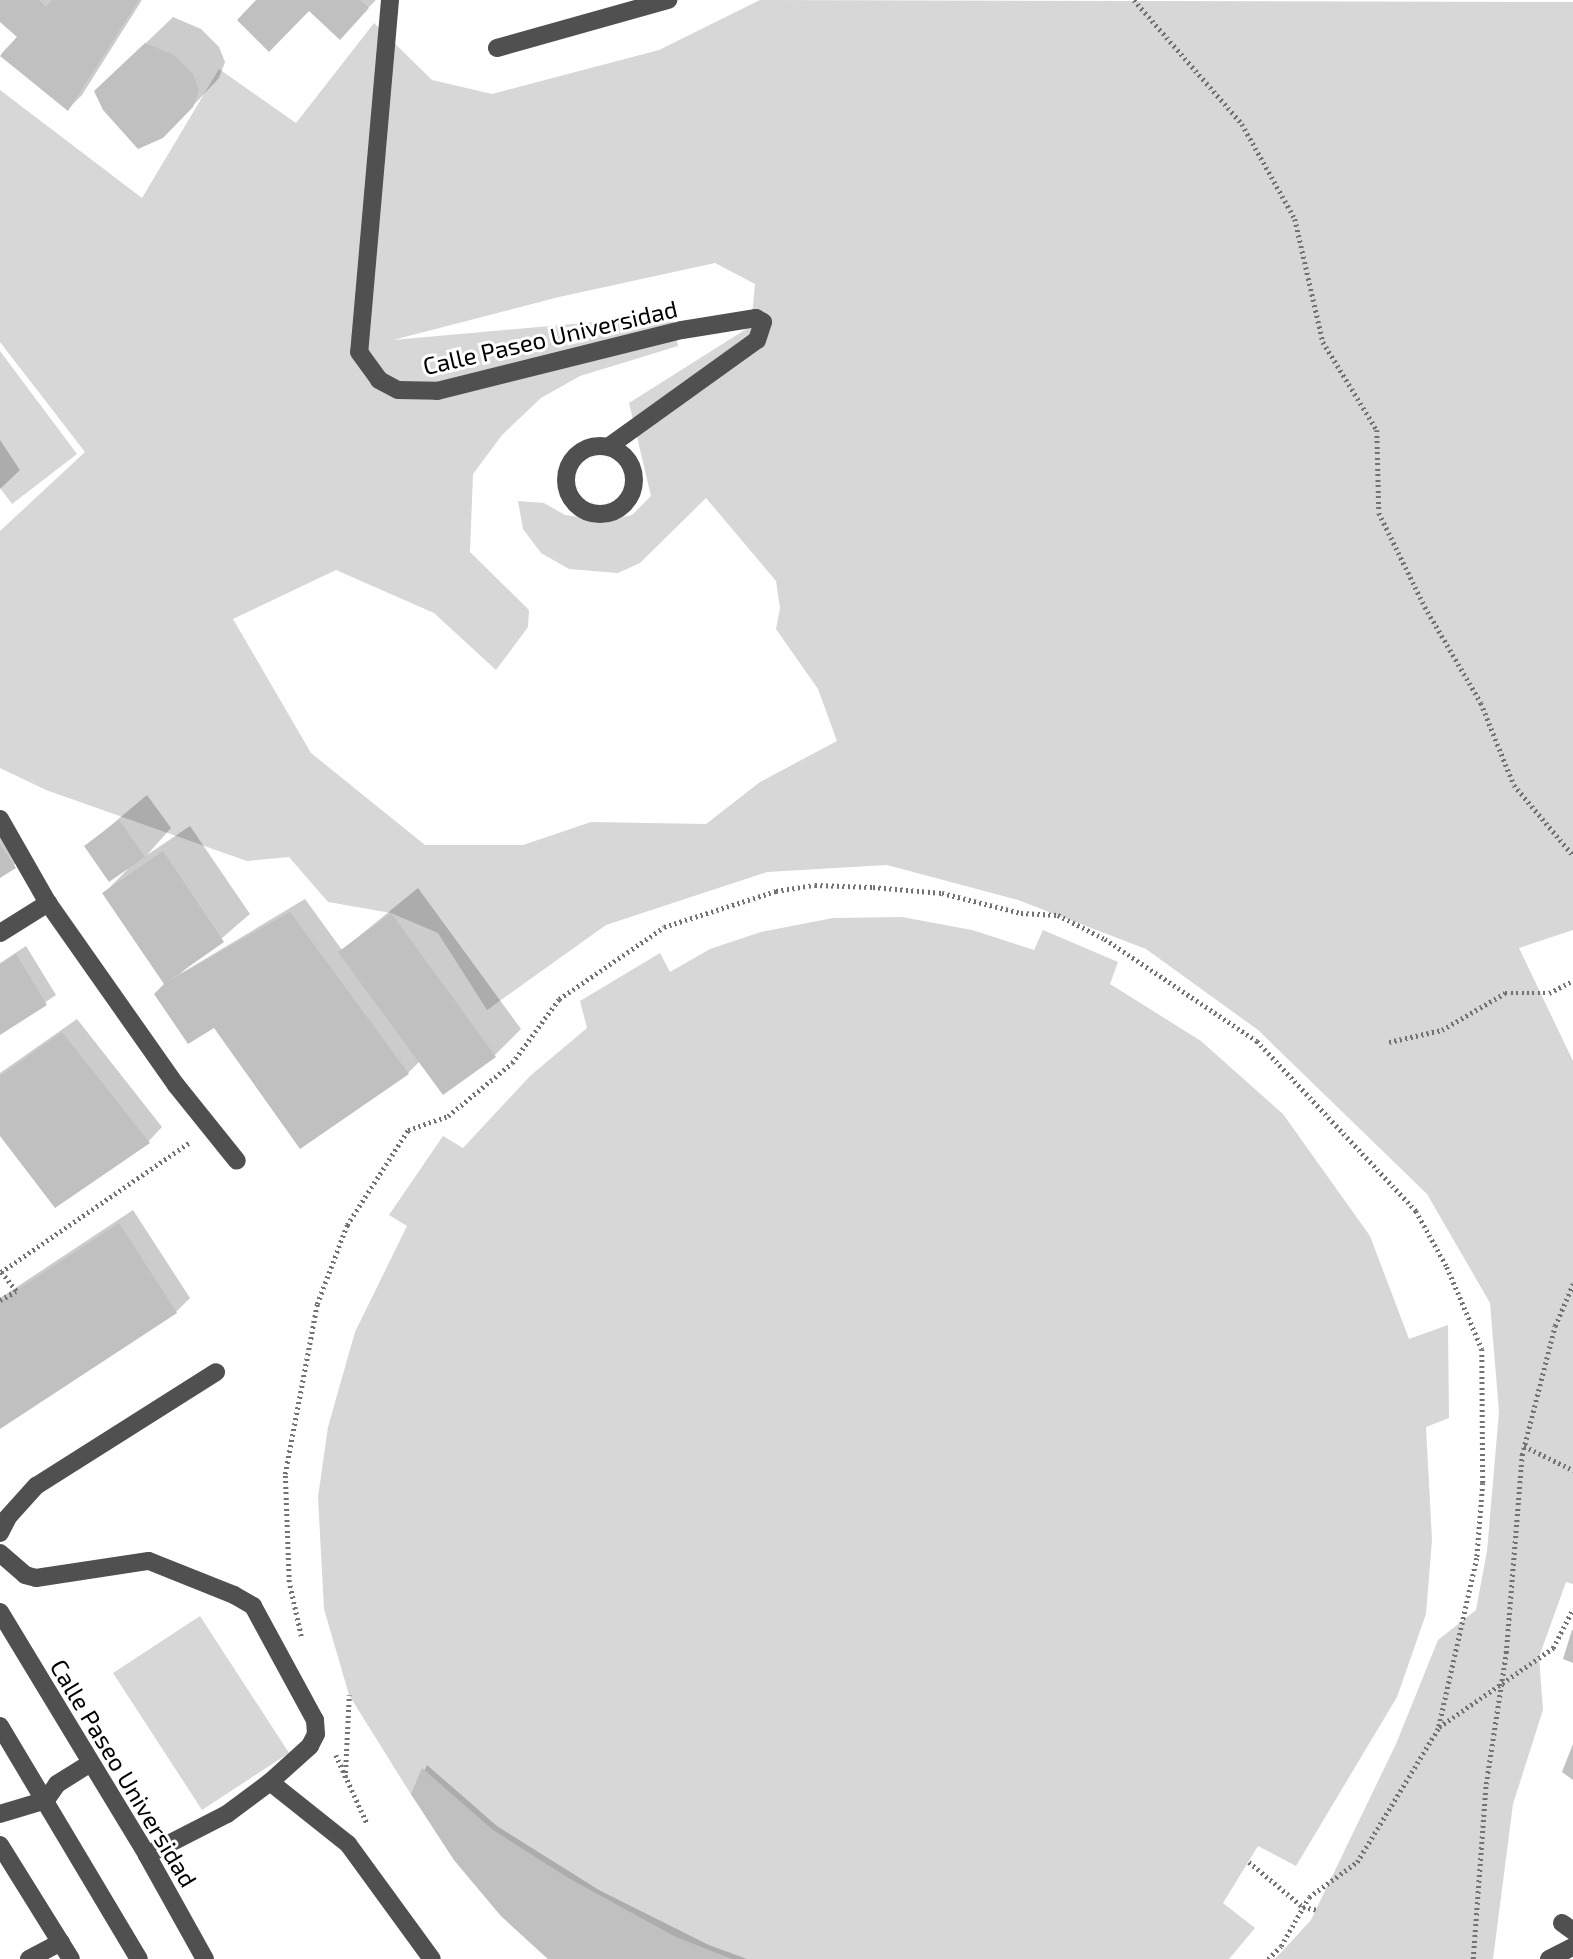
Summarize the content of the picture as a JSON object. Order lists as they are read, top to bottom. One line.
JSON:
{"streets":{"street":["Calle Paseo Universidad"]}}
